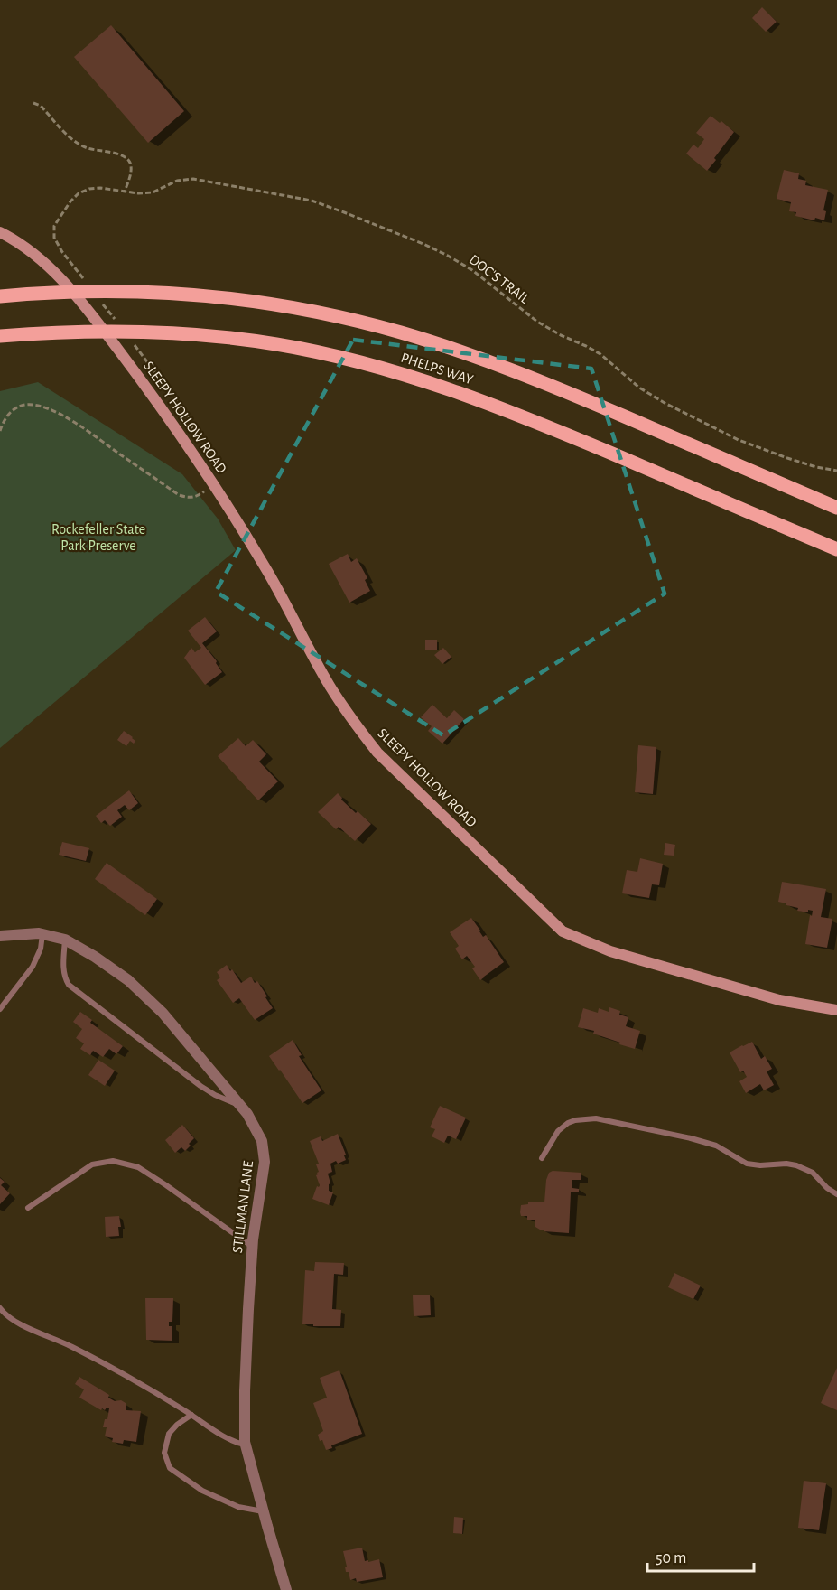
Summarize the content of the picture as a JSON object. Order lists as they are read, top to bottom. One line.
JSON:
{"streets":{"main road":["PHELPS WAY"],"street":["SLEEPY HOLLOW ROAD","STILLMAN LANE"],"path":["DOC'S TRAIL"]},"parks":["Rockefeller State Park Preserve"],"scale_bar":"50 m"}
